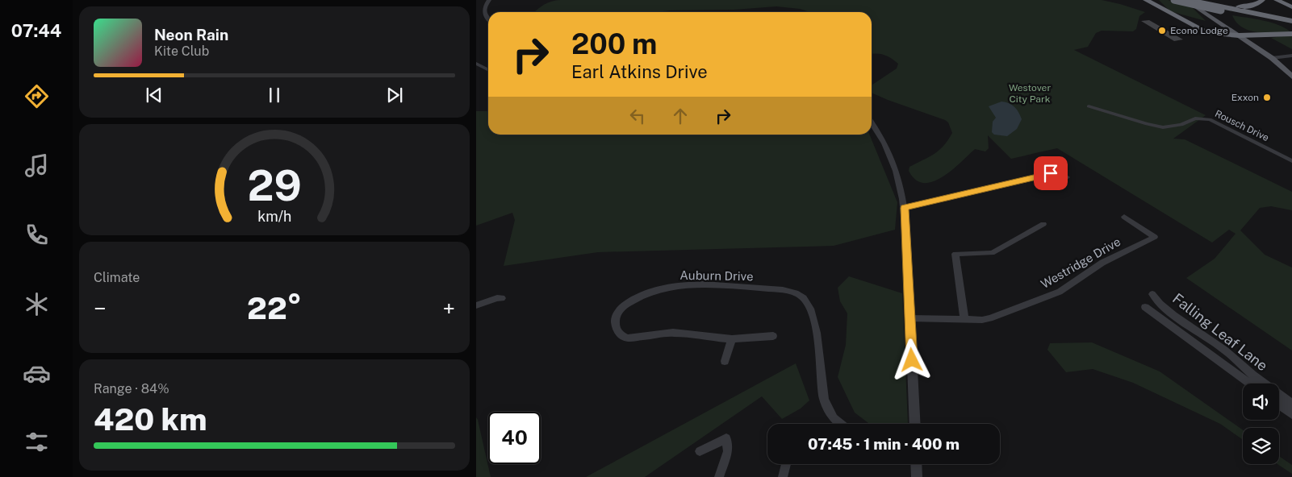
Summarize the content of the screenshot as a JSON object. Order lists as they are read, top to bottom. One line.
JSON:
{"streets":{"street":["Rousch Drive","Westridge Drive","Auburn Drive","Falling Leaf Lane"]},"parks":["Westover City Park"],"places":["Econo Lodge","Exxon"],"page":{"tabs":"07:44","turn":["200 m","Earl Atkins Drive"],"song":["Neon Rain","Kite Club"],"tile":["Climate",["Range · 84%","420 km"]],"heat":["−","22°","+"],"limit":"40","trip":"07:45 · 1 min · 400 m","gauge":["29","km/h"]}}
